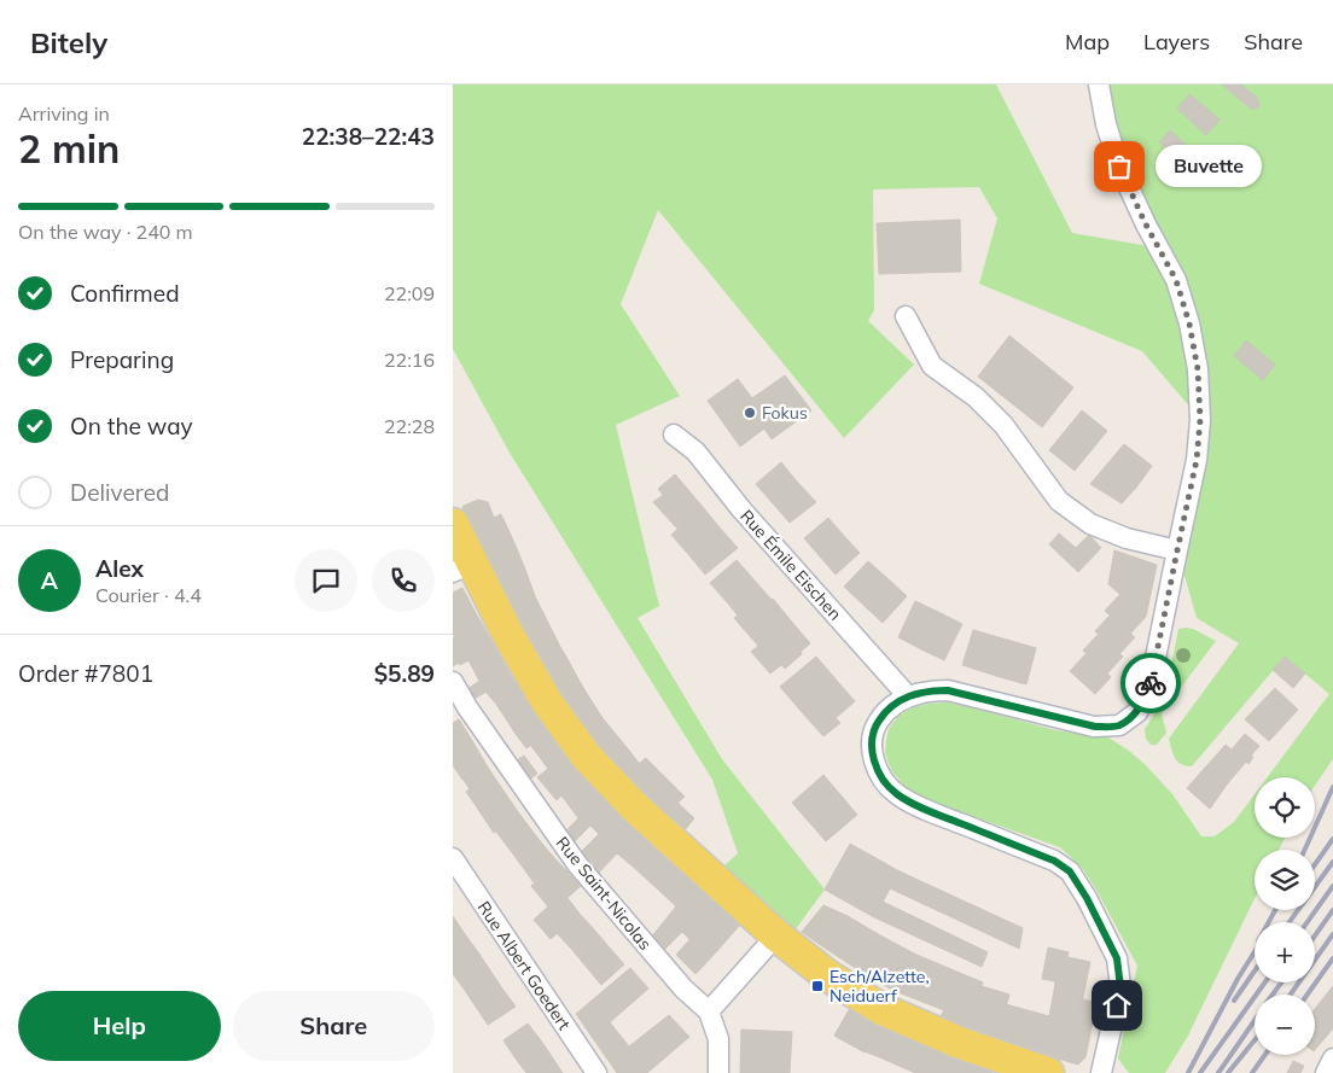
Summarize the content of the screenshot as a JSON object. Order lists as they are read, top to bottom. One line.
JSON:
{"streets":{"street":["Rue Émile Eischen","Rue Saint-Nicolas","Rue Albert Goedert"]},"places":{"other":["Buvette","Fokus"],"transit":["Esch/Alzette, Neiduerf"]},"page":{"header":"Bitely","nav":["Map","Layers","Share"],"heading":["2 min","Arriving in","22:38–22:43"],"panel":["Alex","Courier · 4.4","Order #7801","$5.89"],"bubble":"Buvette","bar":"On the way · 240 m","list":[["Confirmed","22:09"],["Preparing","22:16"],["On the way","22:28"],"Delivered"],"round":"A","map_buttons":["+","−"],"buttons":["Help","Share"]}}
